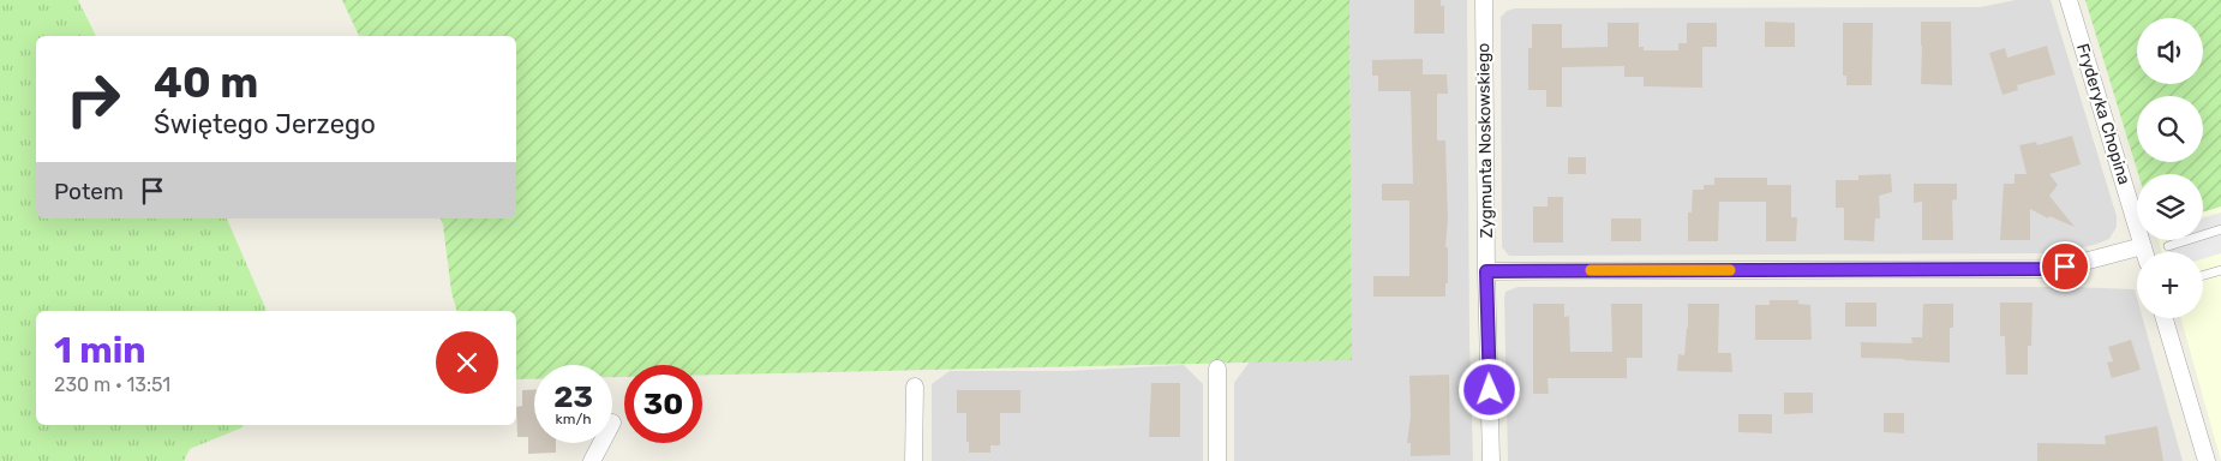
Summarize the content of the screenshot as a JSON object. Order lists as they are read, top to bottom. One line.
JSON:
{"streets":{"street":["Fryderyka Chopina","Zygmunta Noskowskiego"]},"page":{"map_buttons":"+","turn":["40 m","Świętego Jerzego"],"then":"Potem","heading":["1 min","230 m · 13:51"],"speed":"23 km/h","limit":"30"}}
